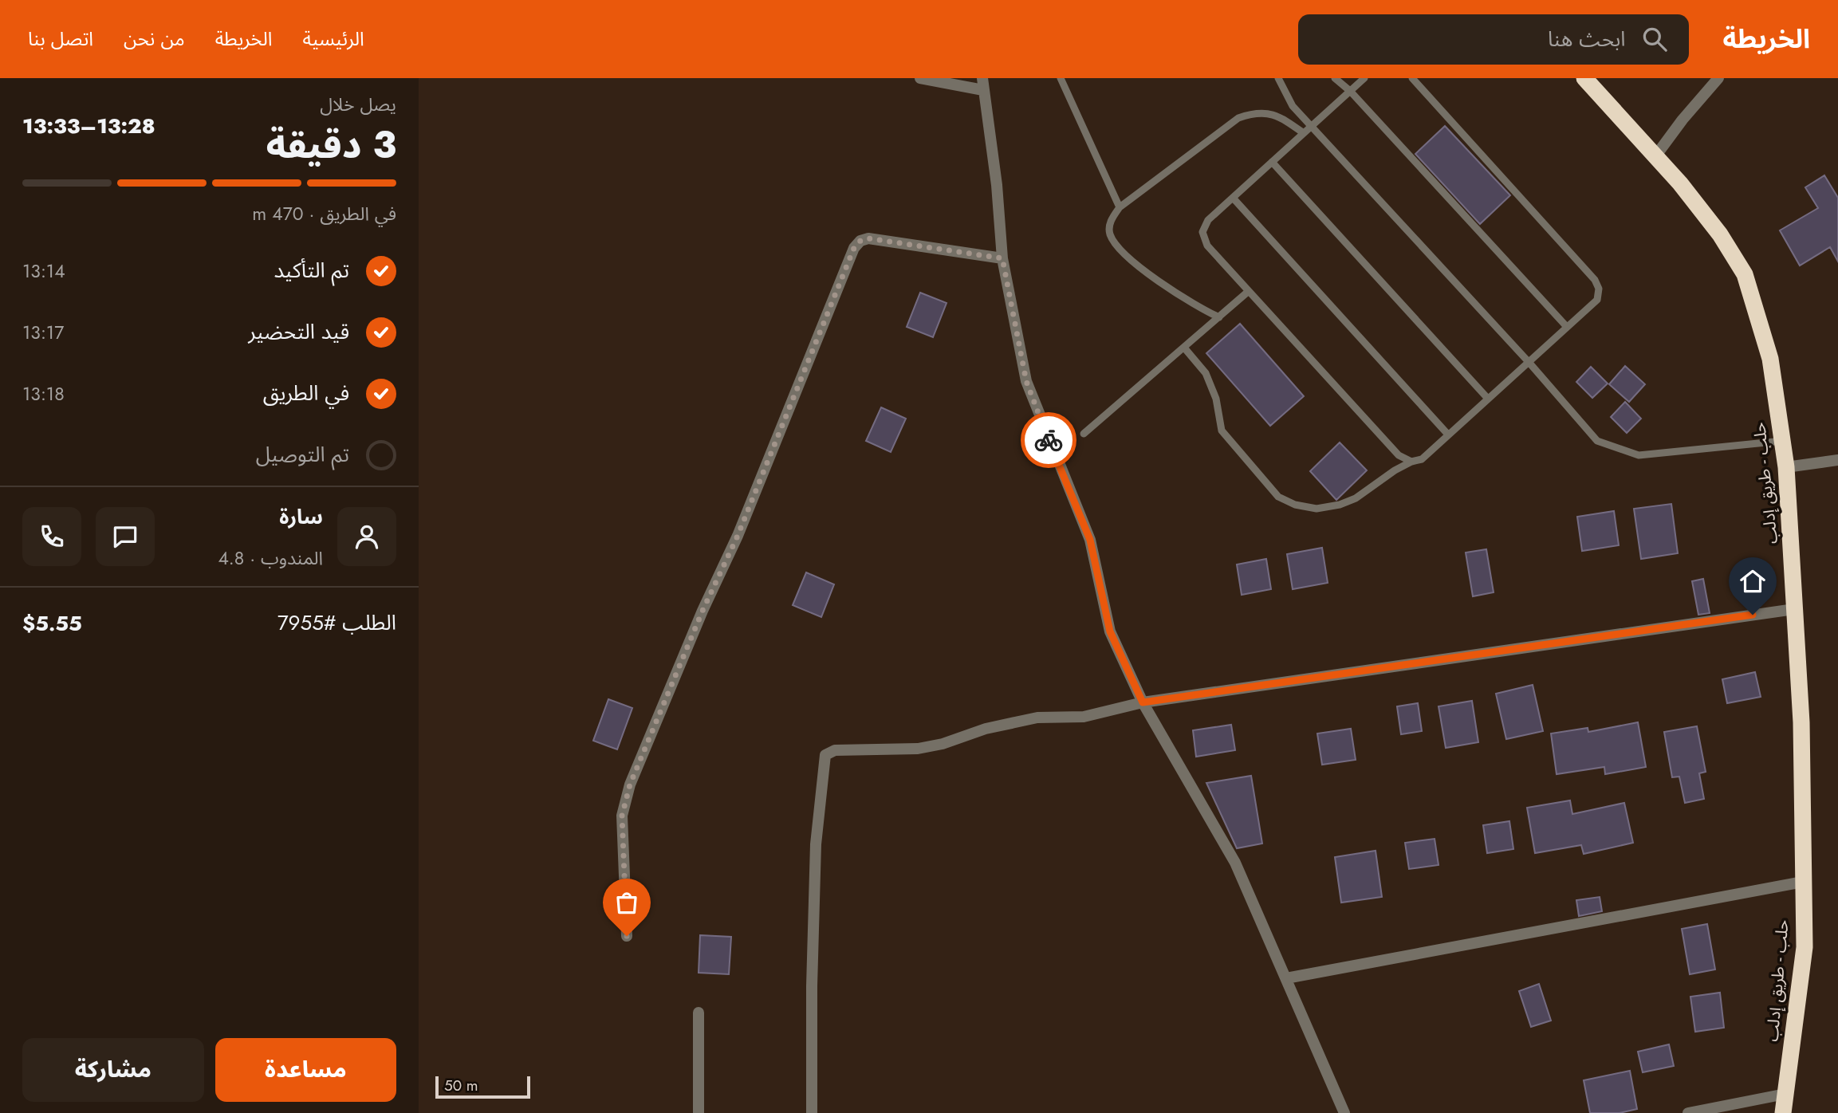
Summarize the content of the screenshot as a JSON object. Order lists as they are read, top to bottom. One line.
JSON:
{"streets":{"highway":["حلب - طريق إدلب"]},"scale_bar":"50 m","page":{"header":"الخريطة","search":"ابحث هنا","nav":["الرئيسية","الخريطة","من نحن","اتصل بنا"],"heading":["3 دقيقة","يصل خلال","13:28–13:33"],"panel":["سارة","المندوب · 4.8","الطلب #7955","$5.55"],"bar":"في الطريق · 470 m","list":[["تم التأكيد","13:14"],["قيد التحضير","13:17"],["في الطريق","13:18"],"تم التوصيل"],"buttons":["مساعدة","مشاركة"],"scale":"50 m"}}
